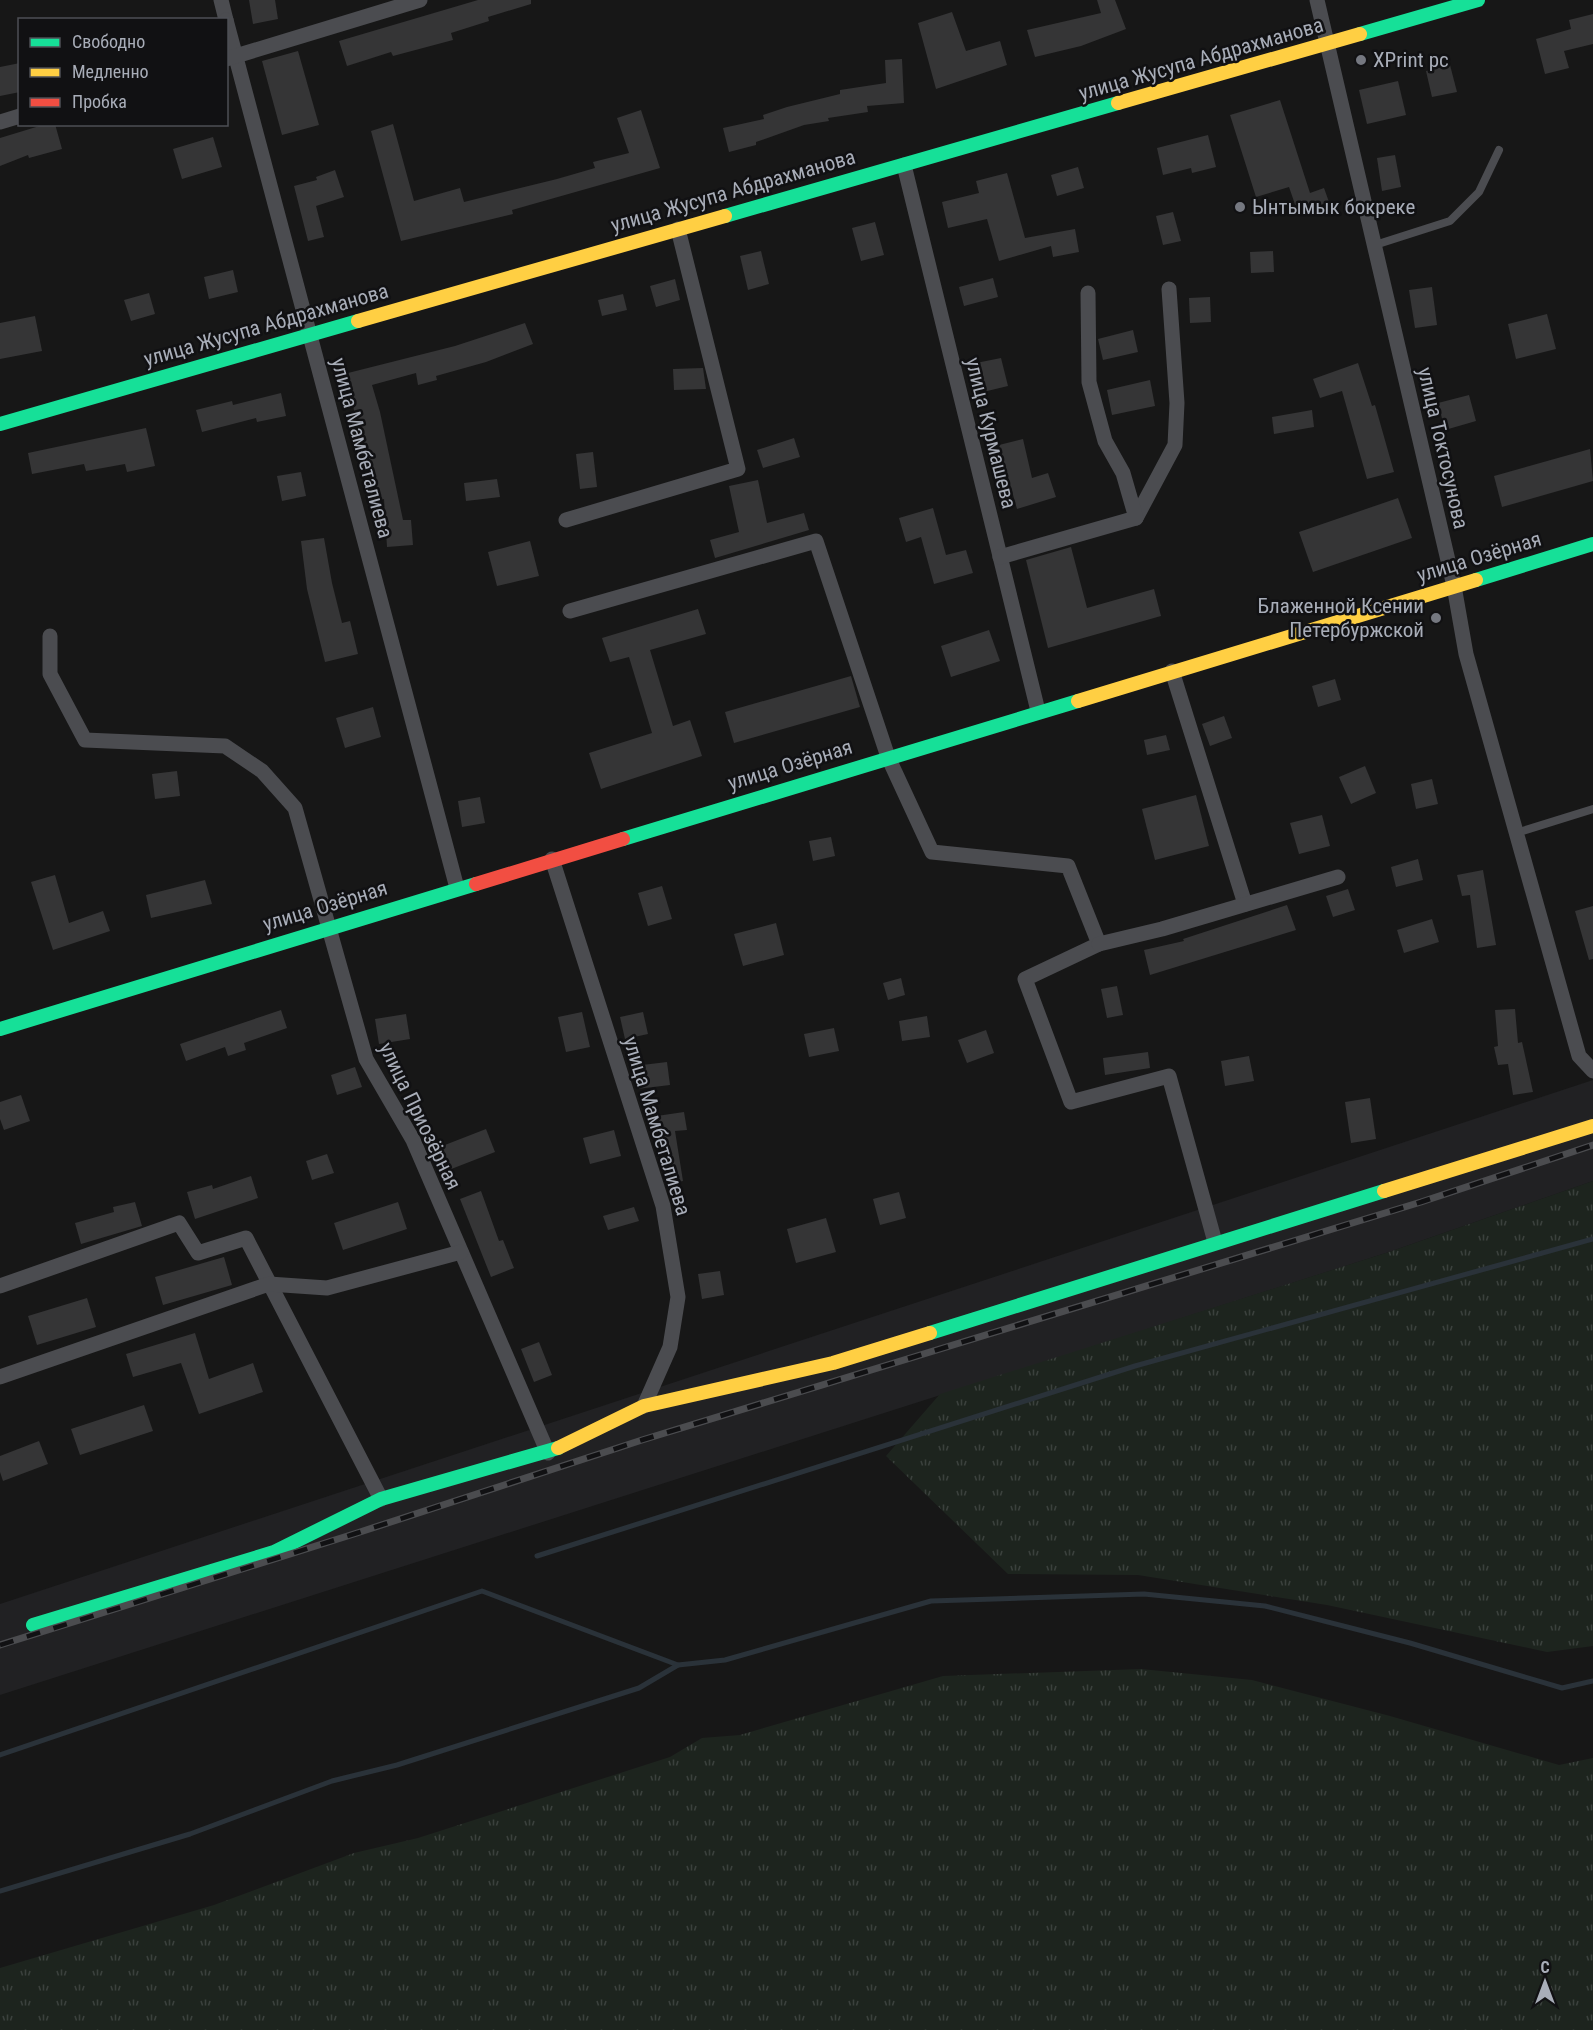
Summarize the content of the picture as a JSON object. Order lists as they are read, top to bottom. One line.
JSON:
{"streets":{"main road":["улица Жусупа Абдрахманова","улица Озёрная"],"street":["улица Курмашева","улица Мамбеталиева","улица Токтосунова","улица Приозёрная"]},"crossings":[["улица Жусупа Абдрахманова","улица Курмашева"],["улица Жусупа Абдрахманова","улица Мамбеталиева"],["улица Жусупа Абдрахманова","улица Токтосунова"],["улица Курмашева","улица Озёрная"],["улица Мамбеталиева","улица Озёрная"],["улица Токтосунова","улица Озёрная"],["улица Озёрная","улица Приозёрная"]],"places":["XPrint pc","Ынтымык бокреке","Блаженной Ксении Петербуржской"],"legend":["Свободно","Медленно","Пробка"],"north":"top"}
